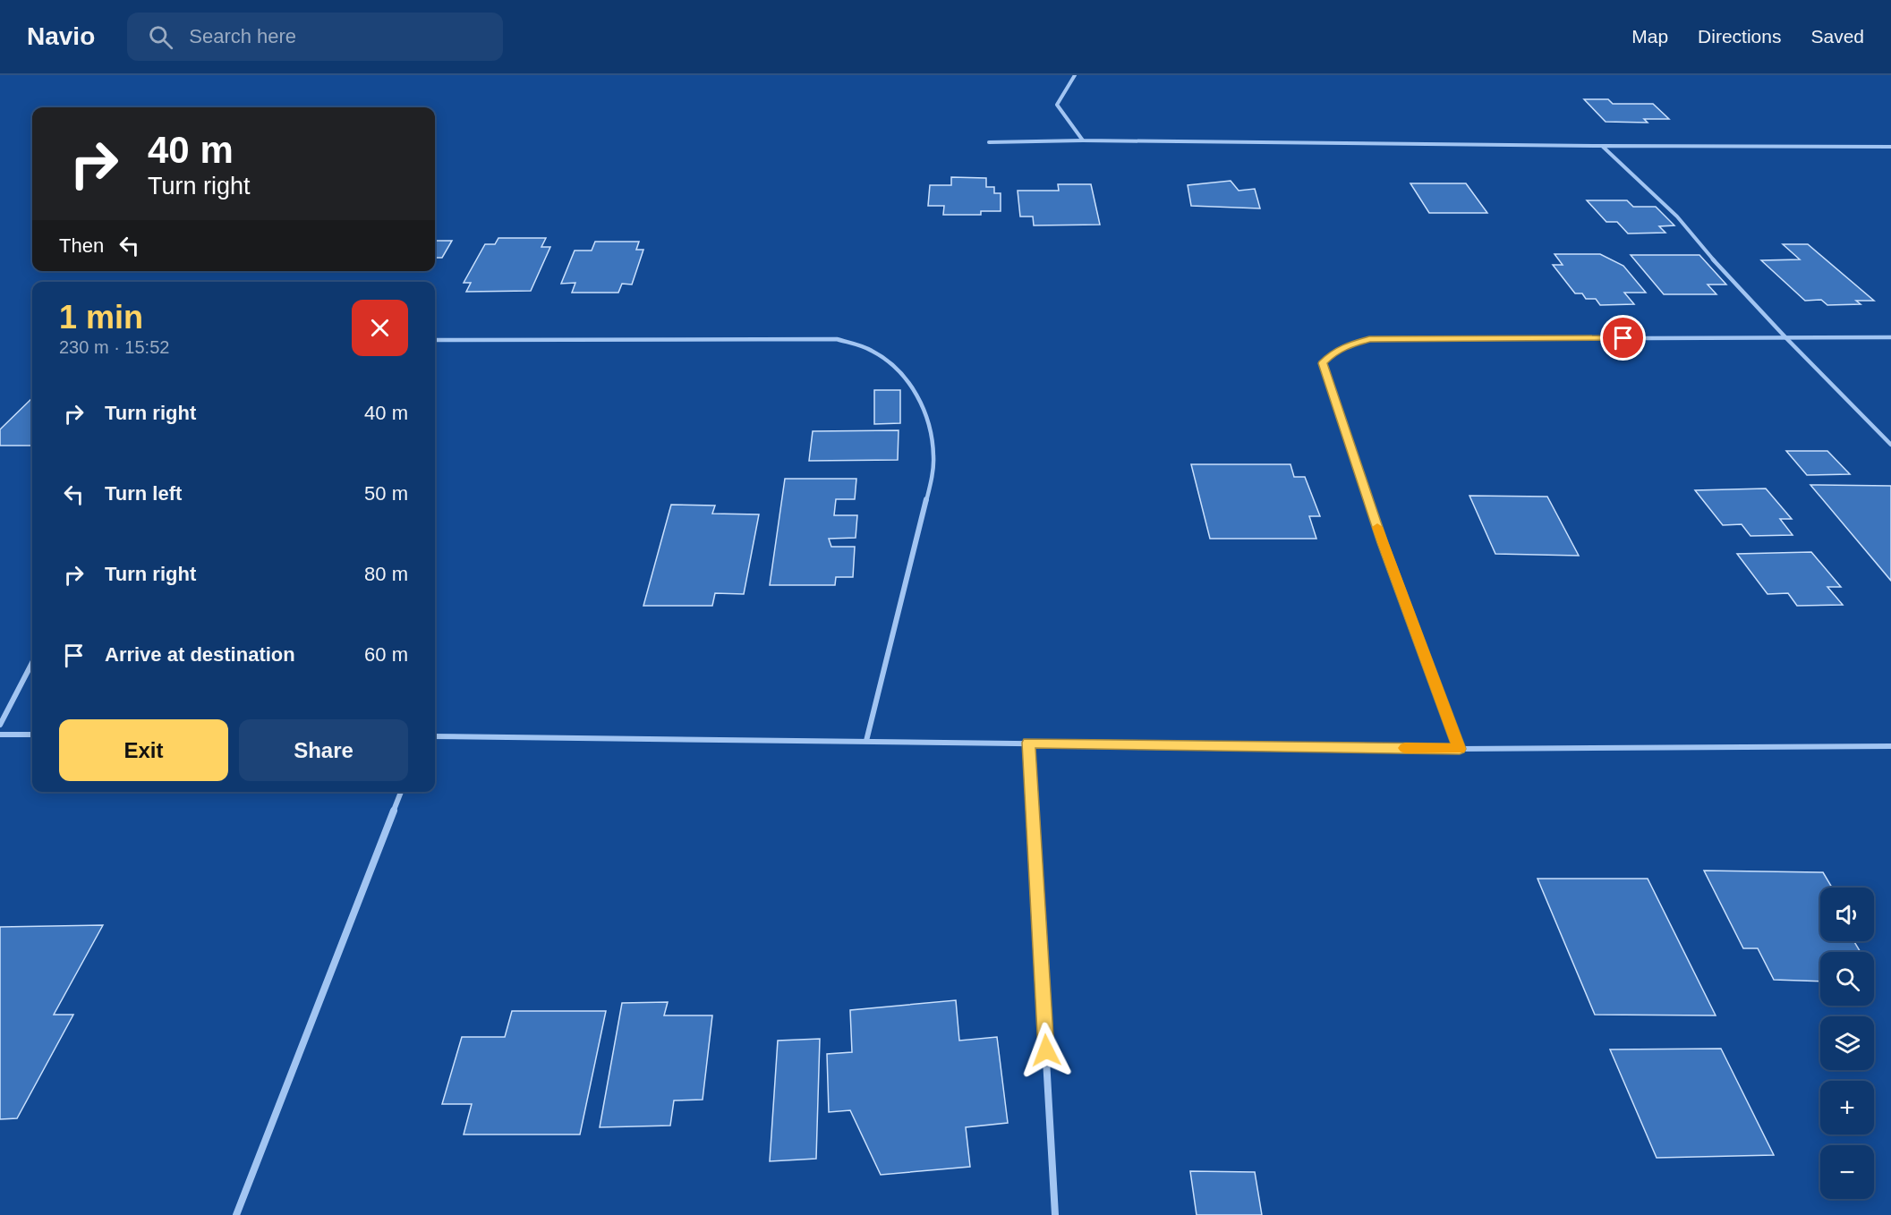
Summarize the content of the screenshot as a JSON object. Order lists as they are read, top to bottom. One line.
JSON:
{"page":{"header":"Navio","search":"Search here","nav":["Map","Directions","Saved"],"turn":["40 m","Turn right"],"then":"Then","heading":["1 min","230 m · 15:52"],"list":[{"name":"Turn right","value":"40 m"},{"name":"Turn left","value":"50 m"},{"name":"Turn right","value":"80 m"},{"name":"Arrive at destination","value":"60 m"}],"buttons":["Exit","Share"],"map_buttons":["+","−"]}}
